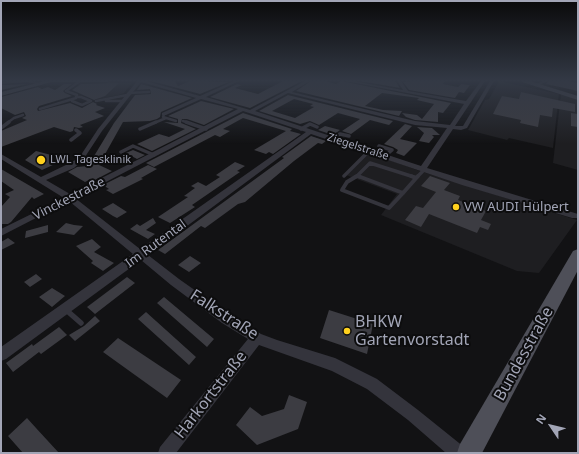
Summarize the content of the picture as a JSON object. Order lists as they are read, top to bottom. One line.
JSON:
{"streets":{"main road":["Bundesstraße"],"street":["Ziegelstraße","Vinckestraße","Im Rutental","Falkstraße","Harkortstraße"]},"crossings":[["Ziegelstraße","Vinckestraße"],["Ziegelstraße","Im Rutental"],["Vinckestraße","Falkstraße"],["Im Rutental","Falkstraße"],["Falkstraße","Bundesstraße"],["Falkstraße","Harkortstraße"]],"places":["LWL Tagesklinik","VW AUDI Hülpert","BHKW Gartenvorstadt"],"north":"top left"}
